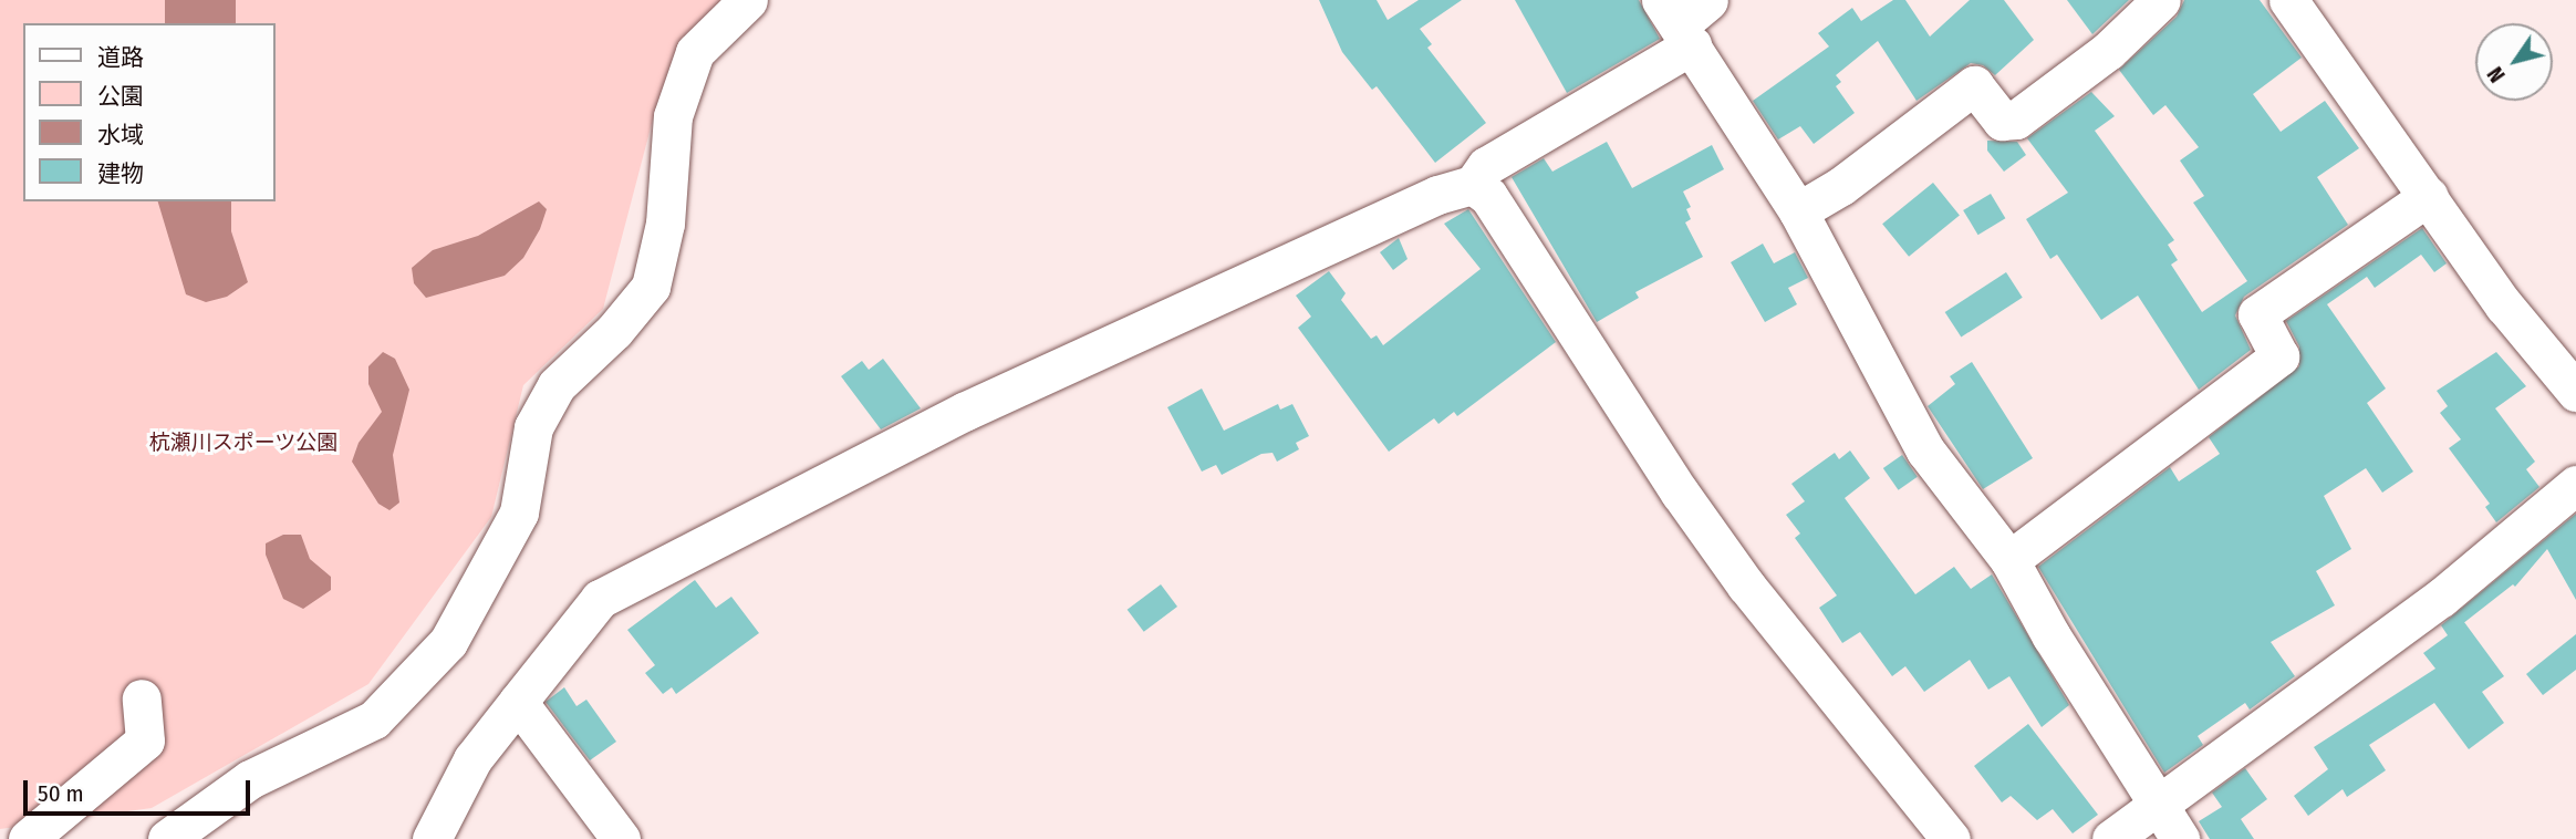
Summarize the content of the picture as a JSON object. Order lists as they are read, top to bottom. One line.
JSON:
{"parks":["杭瀬川スポーツ公園"],"legend":["道路","公園","水域","建物"],"scale_bar":"50 m","north":"bottom left"}
